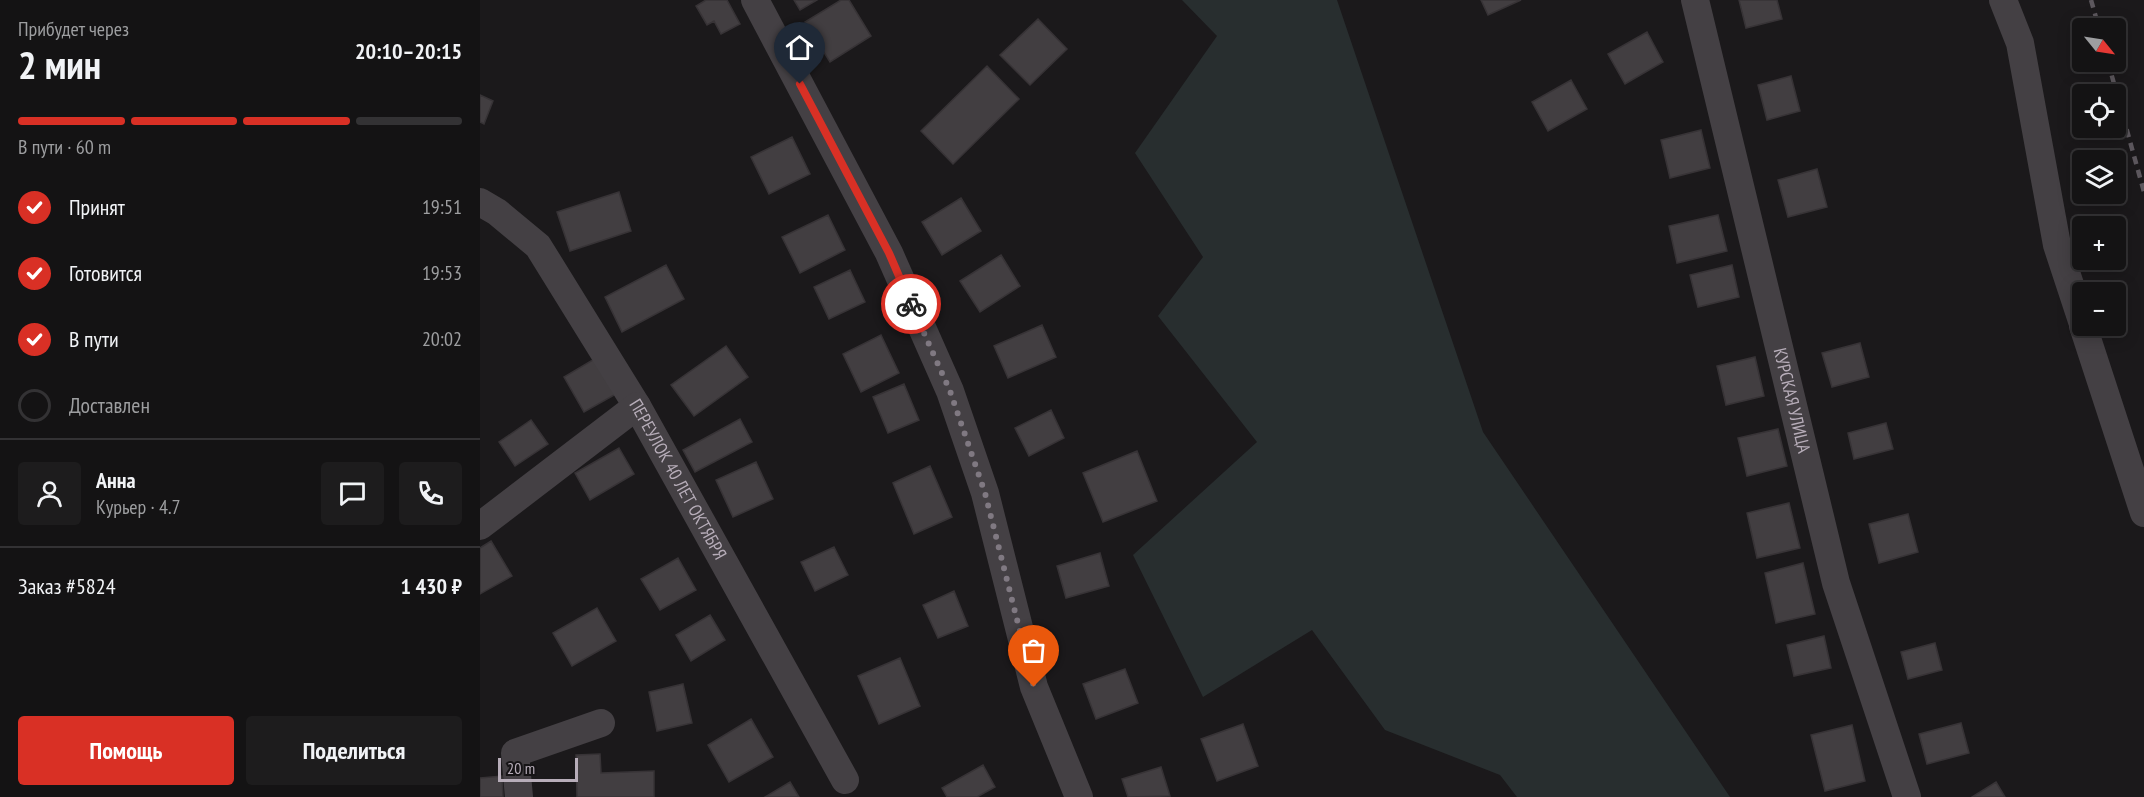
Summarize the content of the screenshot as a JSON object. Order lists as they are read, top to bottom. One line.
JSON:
{"streets":{"street":["КУРСКАЯ УЛИЦА","ПЕРЕУЛОК 40 ЛЕТ ОКТЯБРЯ"]},"scale_bar":"20 m","north":"bottom right","page":{"heading":["2 мин","Прибудет через","20:10–20:15"],"panel":["Анна","Курьер · 4.7","Заказ #5824","1 430 ₽"],"map_buttons":["+","−"],"bar":"В пути · 60 m","list":[["Принят","19:51"],["Готовится","19:53"],["В пути","20:02"],"Доставлен"],"buttons":["Помощь","Поделиться"],"scale":"20 m"}}
